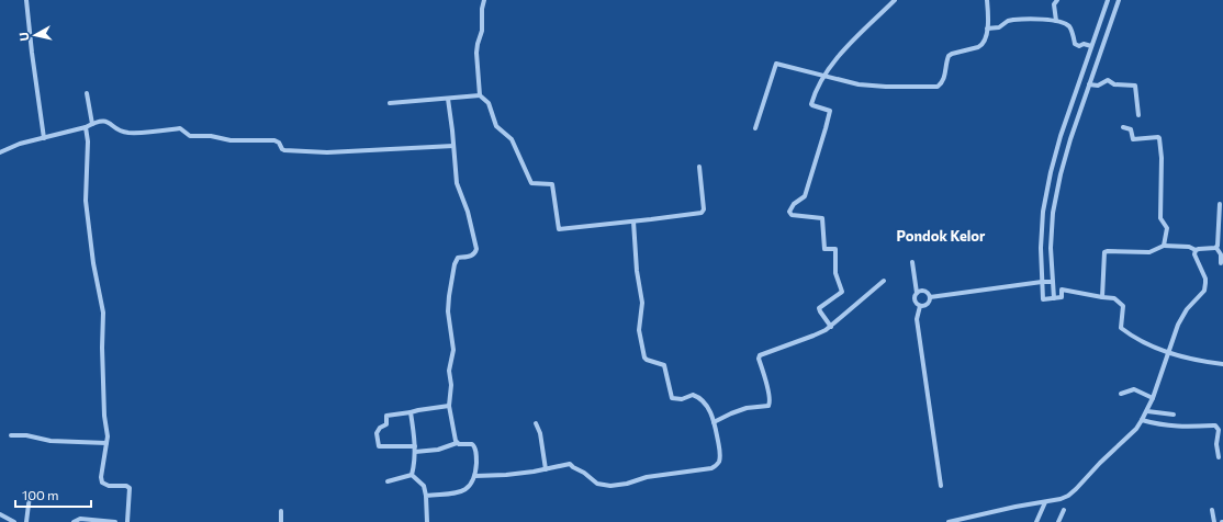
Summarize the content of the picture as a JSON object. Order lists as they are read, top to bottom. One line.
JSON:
{"districts":["Pondok Kelor"],"scale_bar":"100 m","north":"left"}
